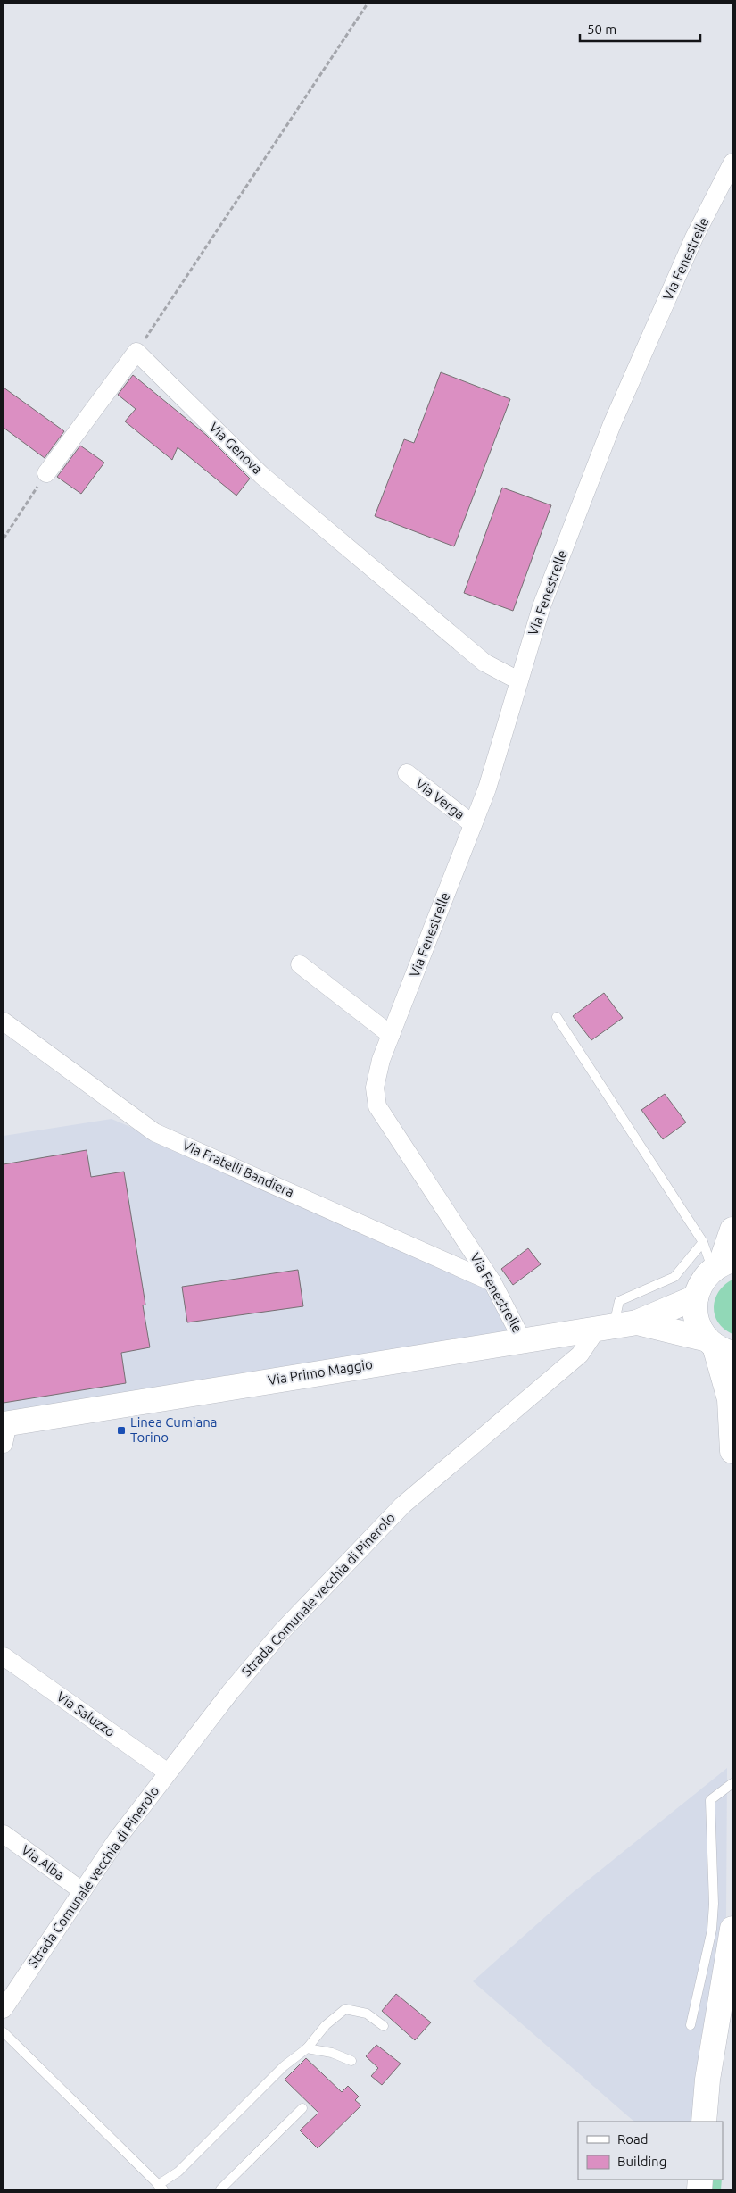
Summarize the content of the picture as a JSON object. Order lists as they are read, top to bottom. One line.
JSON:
{"streets":{"main road":["Via Primo Maggio"],"street":["Via Fenestrelle","Via Genova","Via Verga","Via Fratelli Bandiera","Strada Comunale vecchia di Pinerolo","Via Saluzzo","Via Alba"]},"crossings":[["Via Fenestrelle","Via Genova"],["Via Fenestrelle","Via Verga"],["Via Fenestrelle","Via Fratelli Bandiera"],["Via Fenestrelle","Via Primo Maggio"],["Via Primo Maggio","Strada Comunale vecchia di Pinerolo"],["Strada Comunale vecchia di Pinerolo","Via Saluzzo"],["Strada Comunale vecchia di Pinerolo","Via Alba"]],"places":{"transit":["Linea Cumiana Torino"]},"legend":["Road","Building"],"scale_bar":"50 m"}
